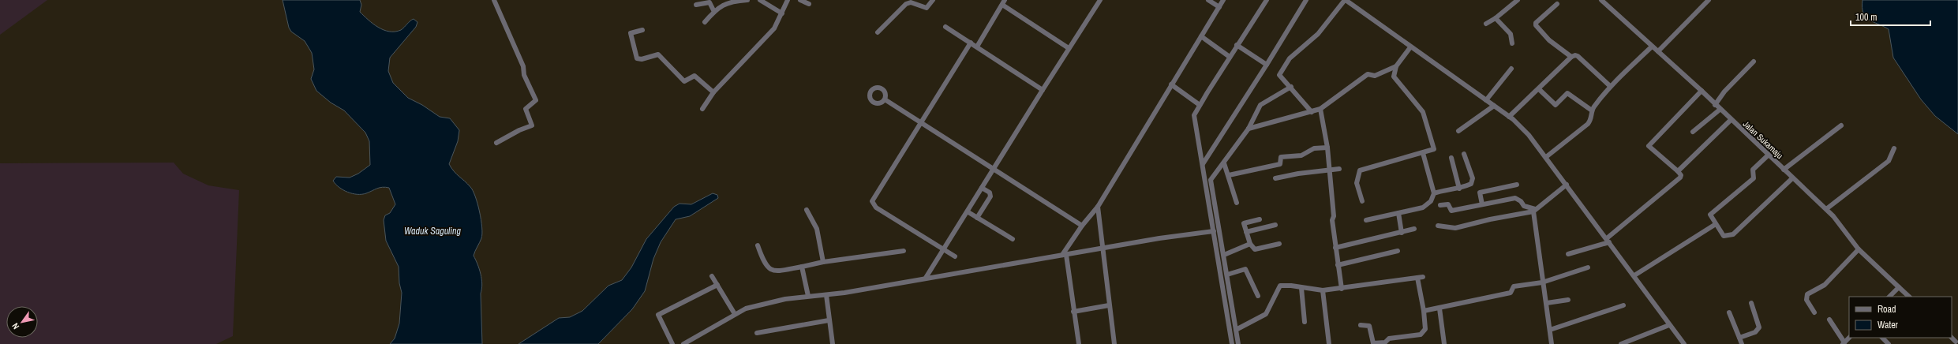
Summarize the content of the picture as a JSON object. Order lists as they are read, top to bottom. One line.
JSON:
{"streets":{"street":["Jalan Sukamaju"]},"water":["Waduk Saguling"],"legend":["Road","Water"],"scale_bar":"100 m","north":"bottom left"}
